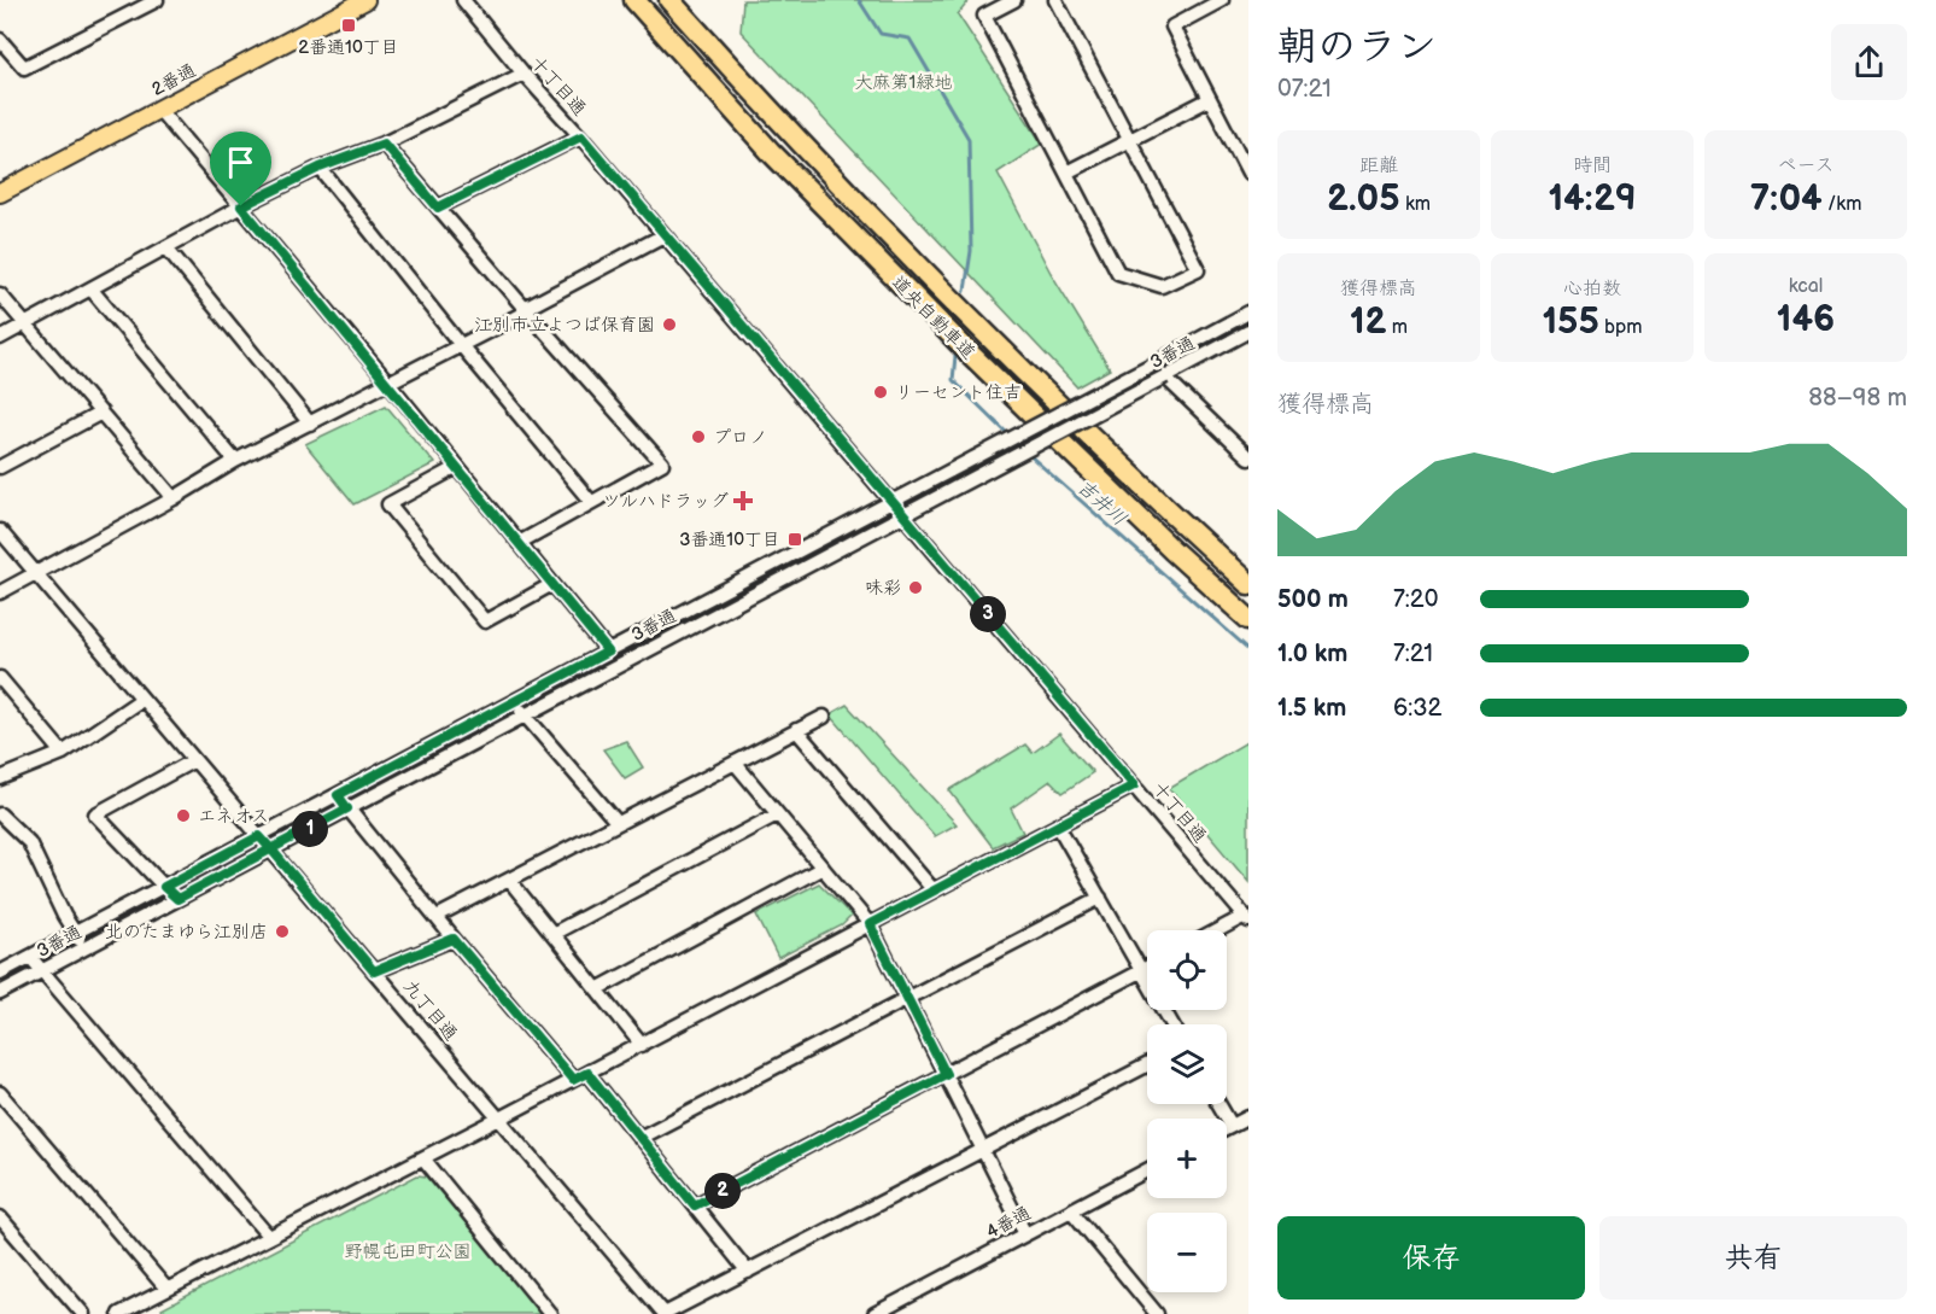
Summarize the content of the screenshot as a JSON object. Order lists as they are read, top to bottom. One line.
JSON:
{"streets":{"highway":["道央自動車道"],"main road":["2番通"],"street":["十丁目通","3番通","九丁目通","4番通"]},"crossings":[["十丁目通","3番通"],["3番通","九丁目通"]],"water":["吉井川"],"parks":["大麻第1緑地","野幌屯田町公園"],"places":{"transit":["2番通10丁目","3番通10丁目"],"other":["江別市立よつば保育園","リーセント住吉","プロノ","味彩","エネオス","北のたまゆら江別店"],"health":["ツルハドラッグ"]},"page":{"heading":["朝のラン","07:21"],"stats":[["距離","2.05 km"],["時間","14:29"],["ペース","7:04 /km"],["獲得標高","12 m"],["心拍数","155 bpm"],["kcal","146"]],"chart":["獲得標高","88–98 m"],"list":[{"name":"500 m","note":"7:20"},{"name":"1.0 km","note":"7:21"},{"name":"1.5 km","note":"6:32"}],"pins":["3","1","2"],"map_buttons":["+","−"],"buttons":["保存","共有"]}}
